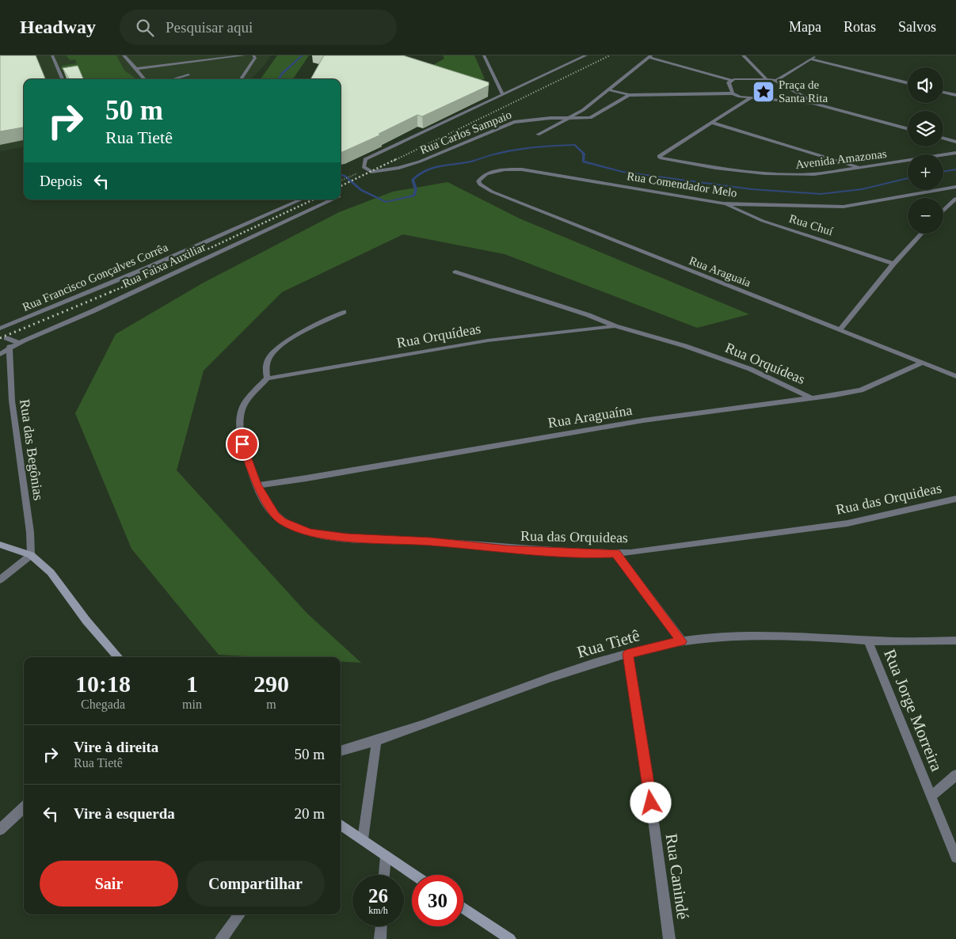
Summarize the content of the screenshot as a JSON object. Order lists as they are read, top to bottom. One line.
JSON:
{"streets":{"street":["Rua Carlos Sampaio","Avenida Amazonas","Rua Comendador Melo","Rua Chuí","Rua Faixa Auxiliar","Rua Araguaia","Rua Francisco Gonçalves Corrêa","Rua Orquídeas","Rua Araguaína","Rua das Begônias","Rua das Orquideas","Rua Tietê","Rua Jorge Morreira","Rua Canindé"]},"crossings":[["Rua Comendador Melo","Rua Chuí"],["Rua Comendador Melo","Rua Araguaia"],["Rua Faixa Auxiliar","Rua das Begônias"],["Rua Araguaia","Rua Araguaína"],["Rua Orquídeas","Rua Araguaína"],["Rua Orquídeas","Rua das Orquideas"],["Rua Araguaína","Rua das Orquideas"],["Rua Tietê","Rua Jorge Morreira"],["Rua Tietê","Rua Canindé"]],"places":{"place":["Praça de Santa Rita"]},"page":{"header":"Headway","search":"Pesquisar aqui","nav":["Mapa","Rotas","Salvos"],"map_buttons":["+","−"],"turn":["50 m","Rua Tietê"],"then":"Depois","eta":["10:18","Chegada","1","min","290","m"],"list":[{"name":"Vire à direita","note":"Rua Tietê","value":"50 m"},{"name":"Vire à esquerda","value":"20 m"}],"buttons":["Sair","Compartilhar"],"speed":"26 km/h","limit":"30"}}
